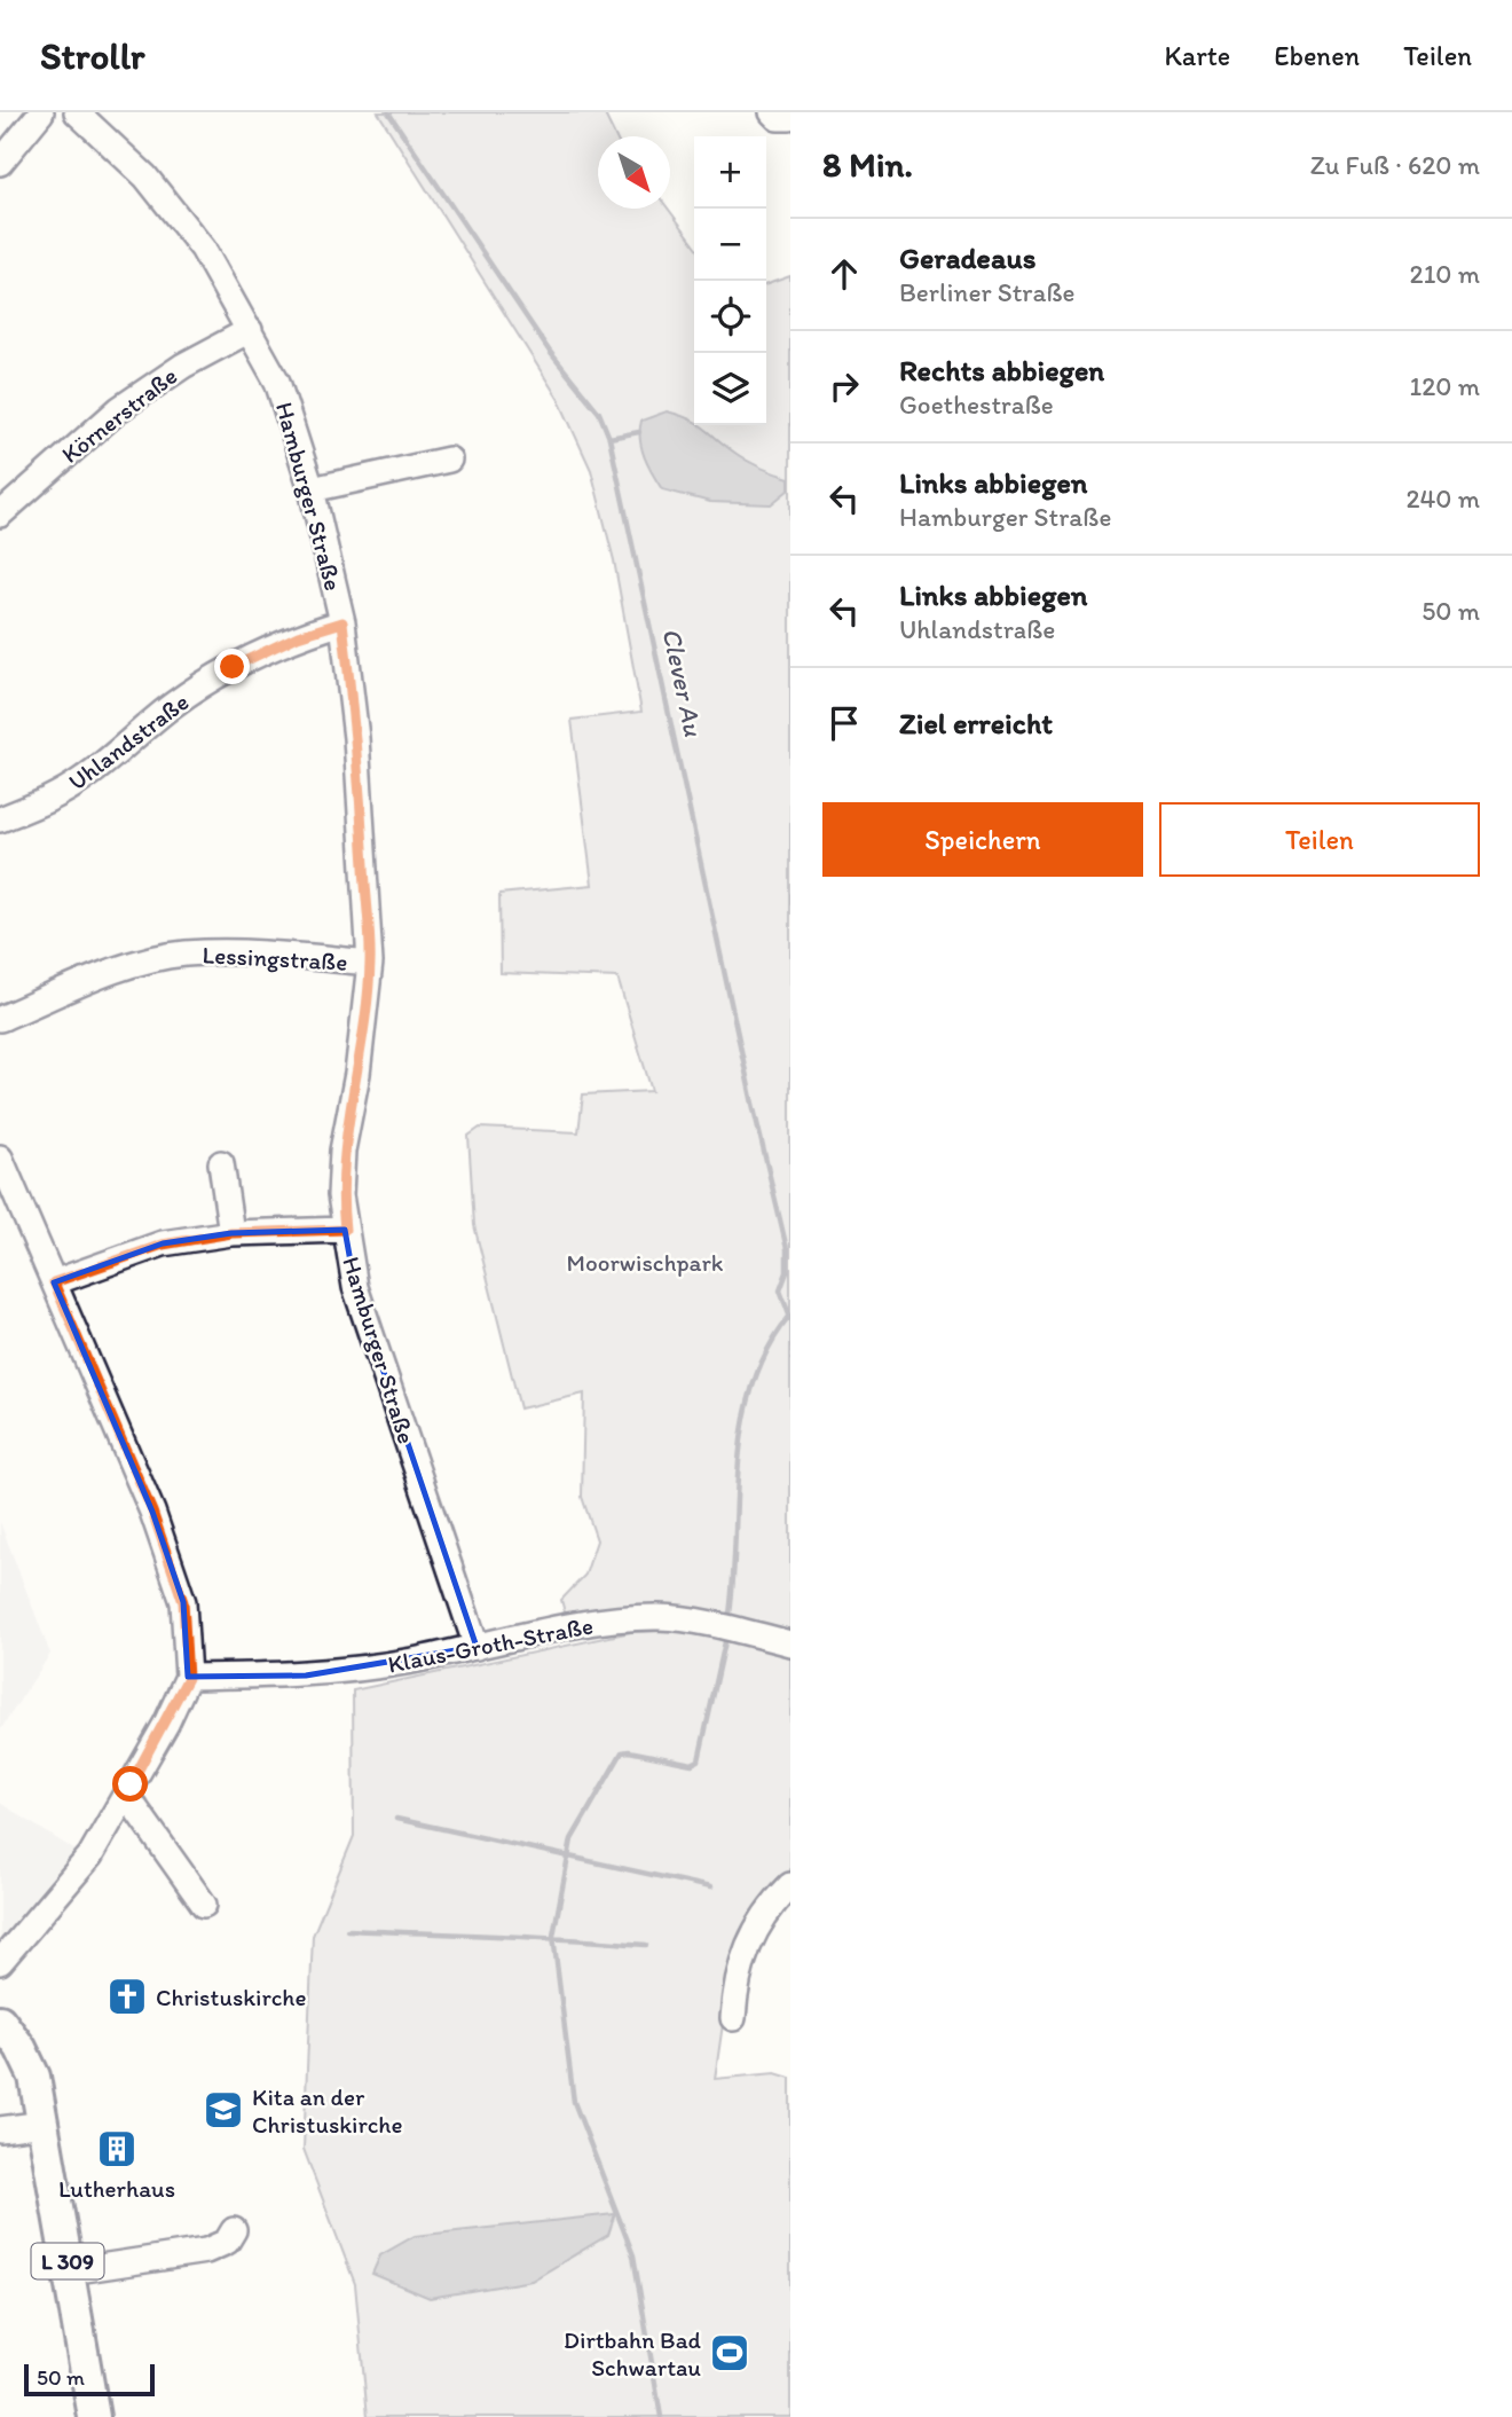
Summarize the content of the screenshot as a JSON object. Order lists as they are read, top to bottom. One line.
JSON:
{"streets":{"main road":["L 309"],"street":["Körnerstraße","Hamburger Straße","Uhlandstraße","Lessingstraße","Klaus-Groth-Straße"]},"crossings":[["Körnerstraße","Hamburger Straße"],["Hamburger Straße","Uhlandstraße"],["Hamburger Straße","Lessingstraße"],["Hamburger Straße","Klaus-Groth-Straße"]],"water":["Clever Au"],"parks":["Moorwischpark"],"places":{"church":["Christuskirche"],"school or university":["Kita an der Christuskirche"],"building":["Lutherhaus"],"sports":["Dirtbahn Bad Schwartau"]},"scale_bar":"50 m","north":"bottom right","page":{"header":"Strollr","nav":["Karte","Ebenen","Teilen"],"heading":["8 Min.","Zu Fuß · 620 m"],"map_buttons":["+","−"],"list":[["Geradeaus","Berliner Straße","210 m"],["Rechts abbiegen","Goethestraße","120 m"],["Links abbiegen","Hamburger Straße","240 m"],["Links abbiegen","Uhlandstraße","50 m"],"Ziel erreicht"],"buttons":["Speichern","Teilen"],"scale":"50 m"}}
